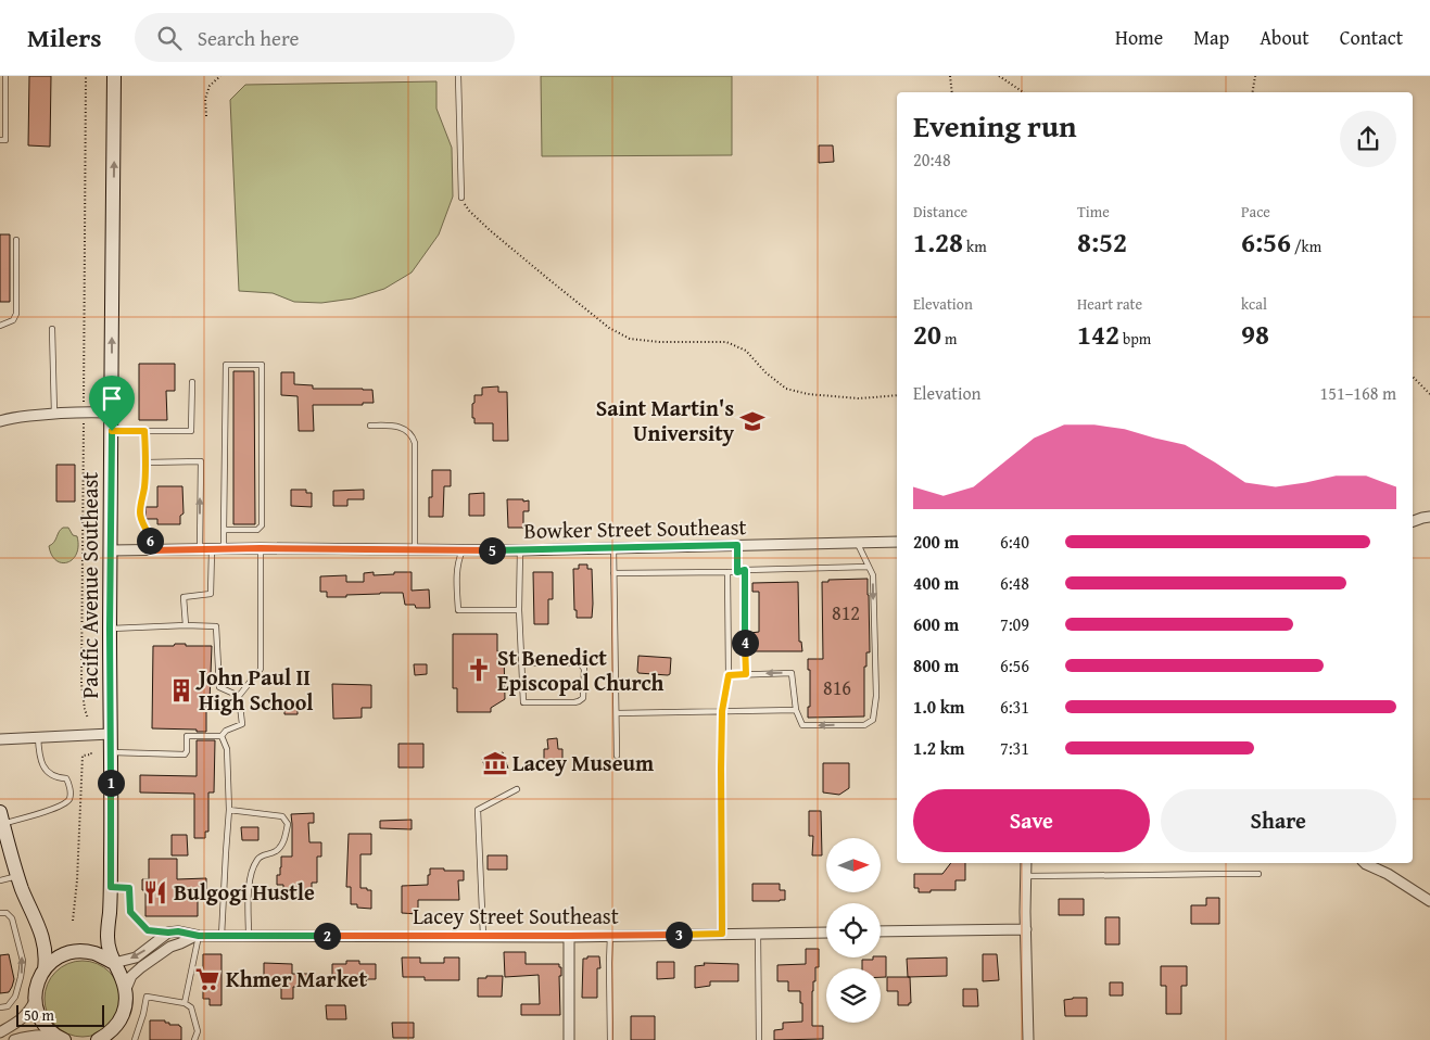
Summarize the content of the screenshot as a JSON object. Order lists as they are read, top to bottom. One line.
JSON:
{"streets":{"main road":["Pacific Avenue Southeast"],"street":["Bowker Street Southeast","Lacey Street Southeast"]},"crossings":[["Bowker Street Southeast","Pacific Avenue Southeast"],["Pacific Avenue Southeast","Lacey Street Southeast"]],"one_way":["Pacific Avenue Southeast"],"places":{"school or university":["Saint Martin's University"],"church":["St Benedict Episcopal Church"],"building":["John Paul II High School"],"museum":["Lacey Museum"],"restaurant":["Bulgogi Hustle"],"supermarket":["Khmer Market"]},"house_numbers":["812","816"],"scale_bar":"50 m","north":"right","page":{"header":"Milers","search":"Search here","nav":["Home","Map","About","Contact"],"heading":["Evening run","20:48"],"stats":[["Distance","1.28 km"],["Time","8:52"],["Pace","6:56 /km"],["Elevation","20 m"],["Heart rate","142 bpm"],["kcal","98"]],"chart":["Elevation","151–168 m"],"list":[{"name":"200 m","note":"6:40"},{"name":"400 m","note":"6:48"},{"name":"600 m","note":"7:09"},{"name":"800 m","note":"6:56"},{"name":"1.0 km","note":"6:31"},{"name":"1.2 km","note":"7:31"}],"pins":["6","5","4","1","3","2"],"buttons":["Save","Share"],"scale":"50 m"}}
